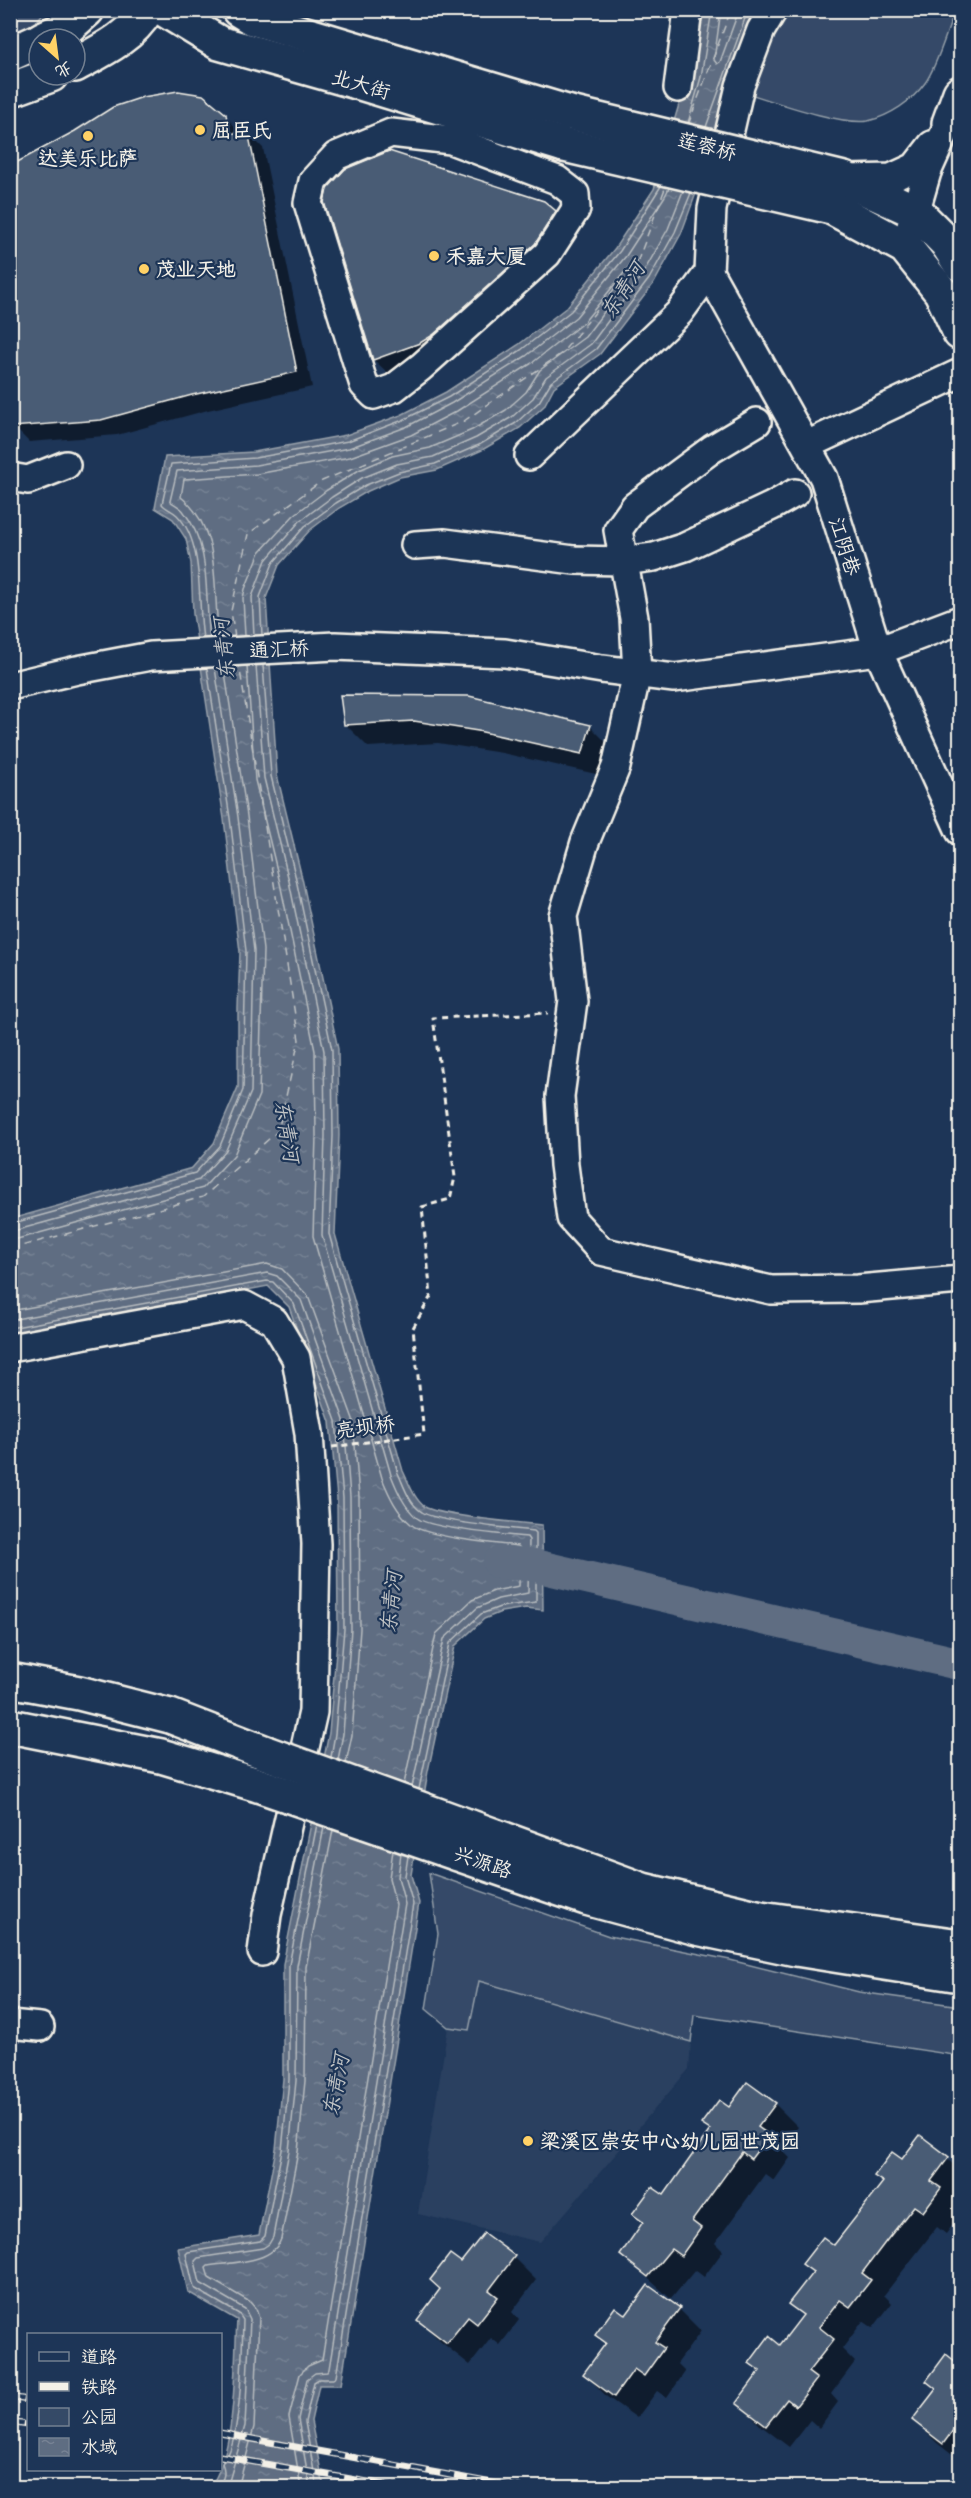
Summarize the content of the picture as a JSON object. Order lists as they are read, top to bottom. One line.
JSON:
{"streets":{"main road":["北大街","莲蓉桥","兴源路"],"street":["江阴巷","通汇桥"],"path":["亮坝桥"]},"crossings":[["北大街","莲蓉桥"],["江阴巷","通汇桥"]],"water":["东青河"],"places":["屈臣氏","达美乐比萨","禾嘉大厦","茂业天地","梁溪区崇安中心幼儿园世茂园"],"legend":["道路","铁路","公园","水域"],"north":"bottom right"}
